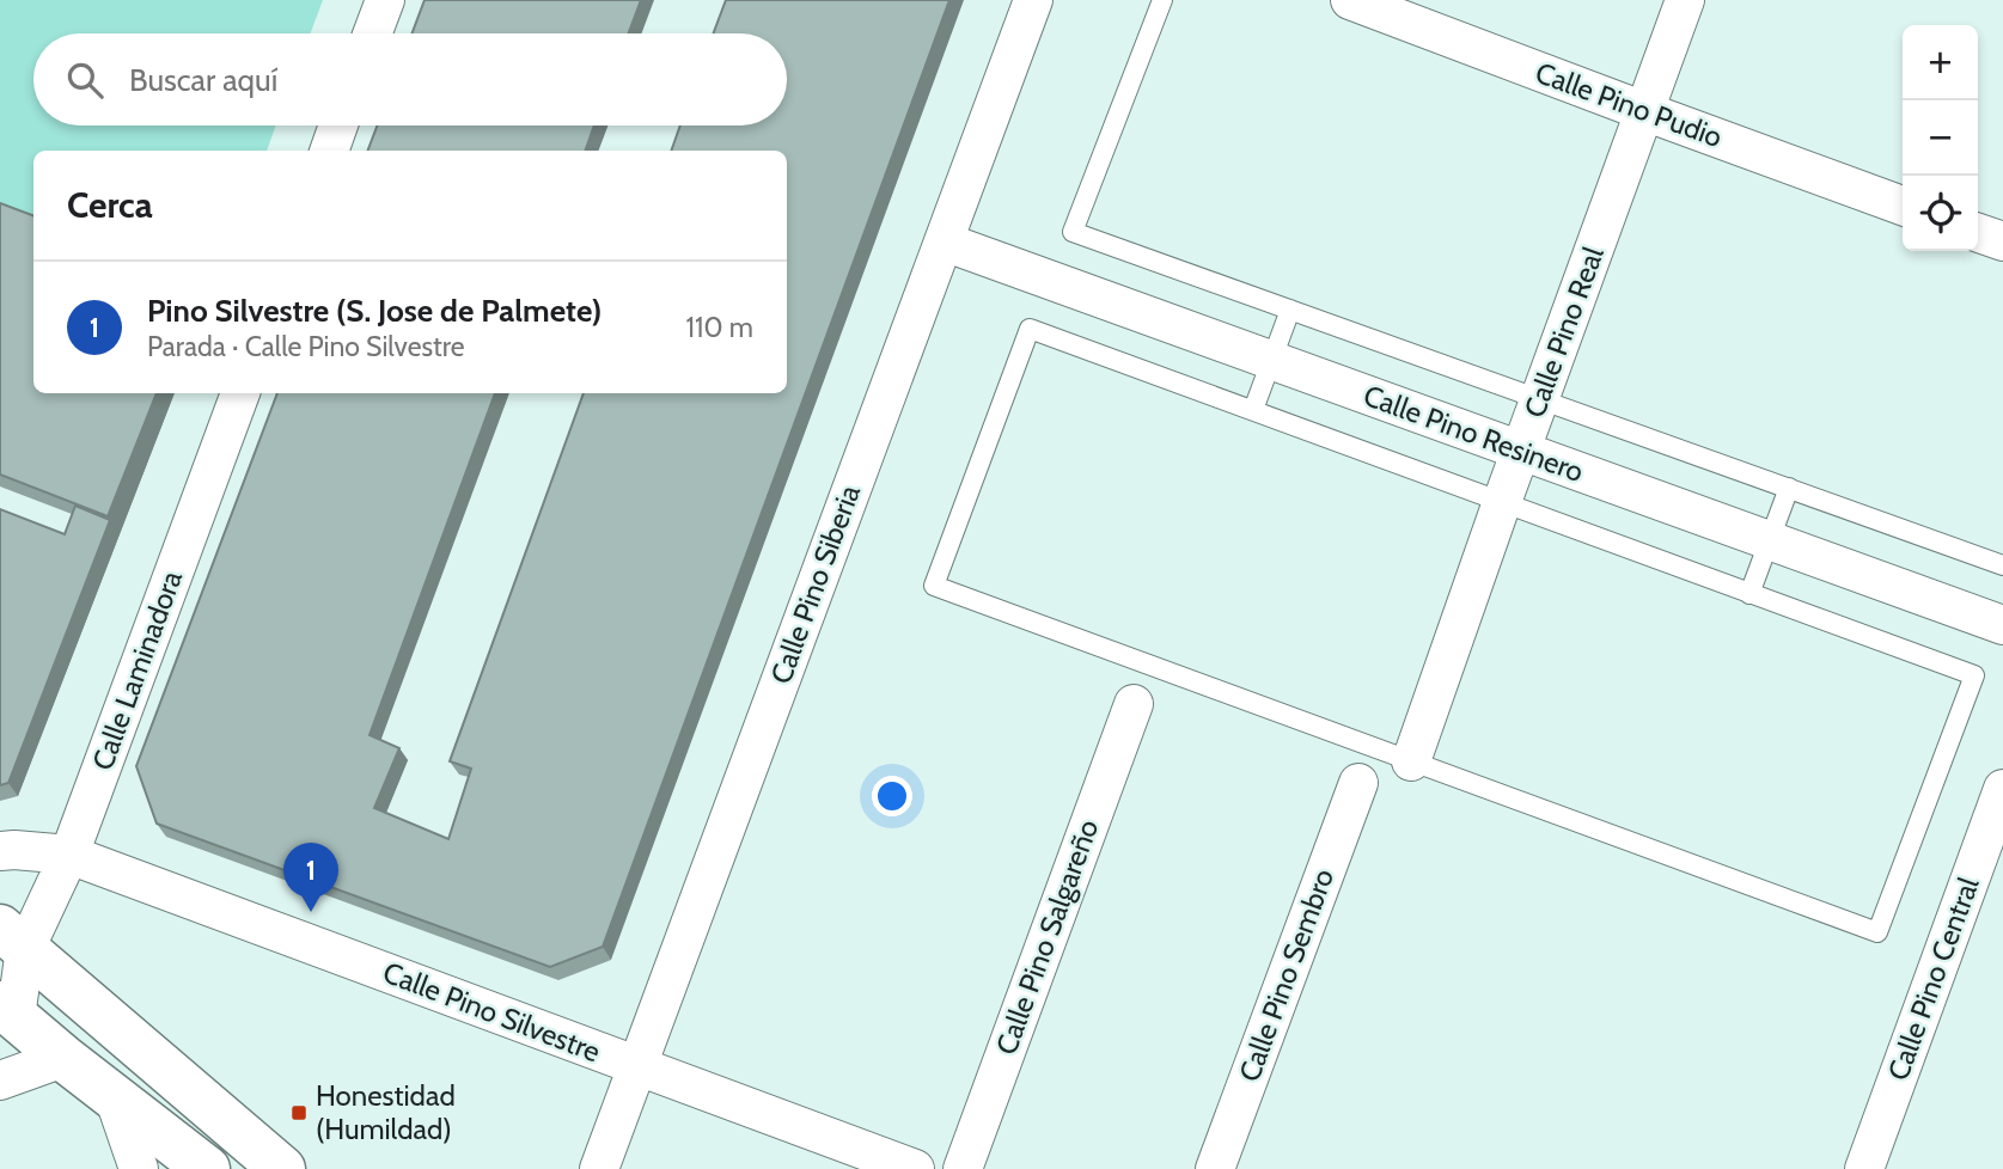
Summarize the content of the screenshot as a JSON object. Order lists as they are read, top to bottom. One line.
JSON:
{"streets":{"street":["Calle Pino Pudio","Calle Pino Real","Calle Pino Resinero","Calle Pino Siberia","Calle Laminadora","Calle Pino Salgareño","Calle Pino Sembro","Calle Pino Central","Calle Pino Silvestre"]},"crossings":[["Calle Pino Pudio","Calle Pino Real"],["Calle Pino Real","Calle Pino Resinero"],["Calle Pino Resinero","Calle Pino Siberia"],["Calle Pino Siberia","Calle Pino Silvestre"],["Calle Laminadora","Calle Pino Silvestre"]],"places":{"transit":["Honestidad (Humildad)"]},"page":{"map_buttons":["+","−"],"search":"Buscar aquí","heading":"Cerca","list":[{"mark":"1","name":"Pino Silvestre (S. Jose de Palmete)","note":"Parada · Calle Pino Silvestre","value":"110 m"}],"pins":"1"}}
